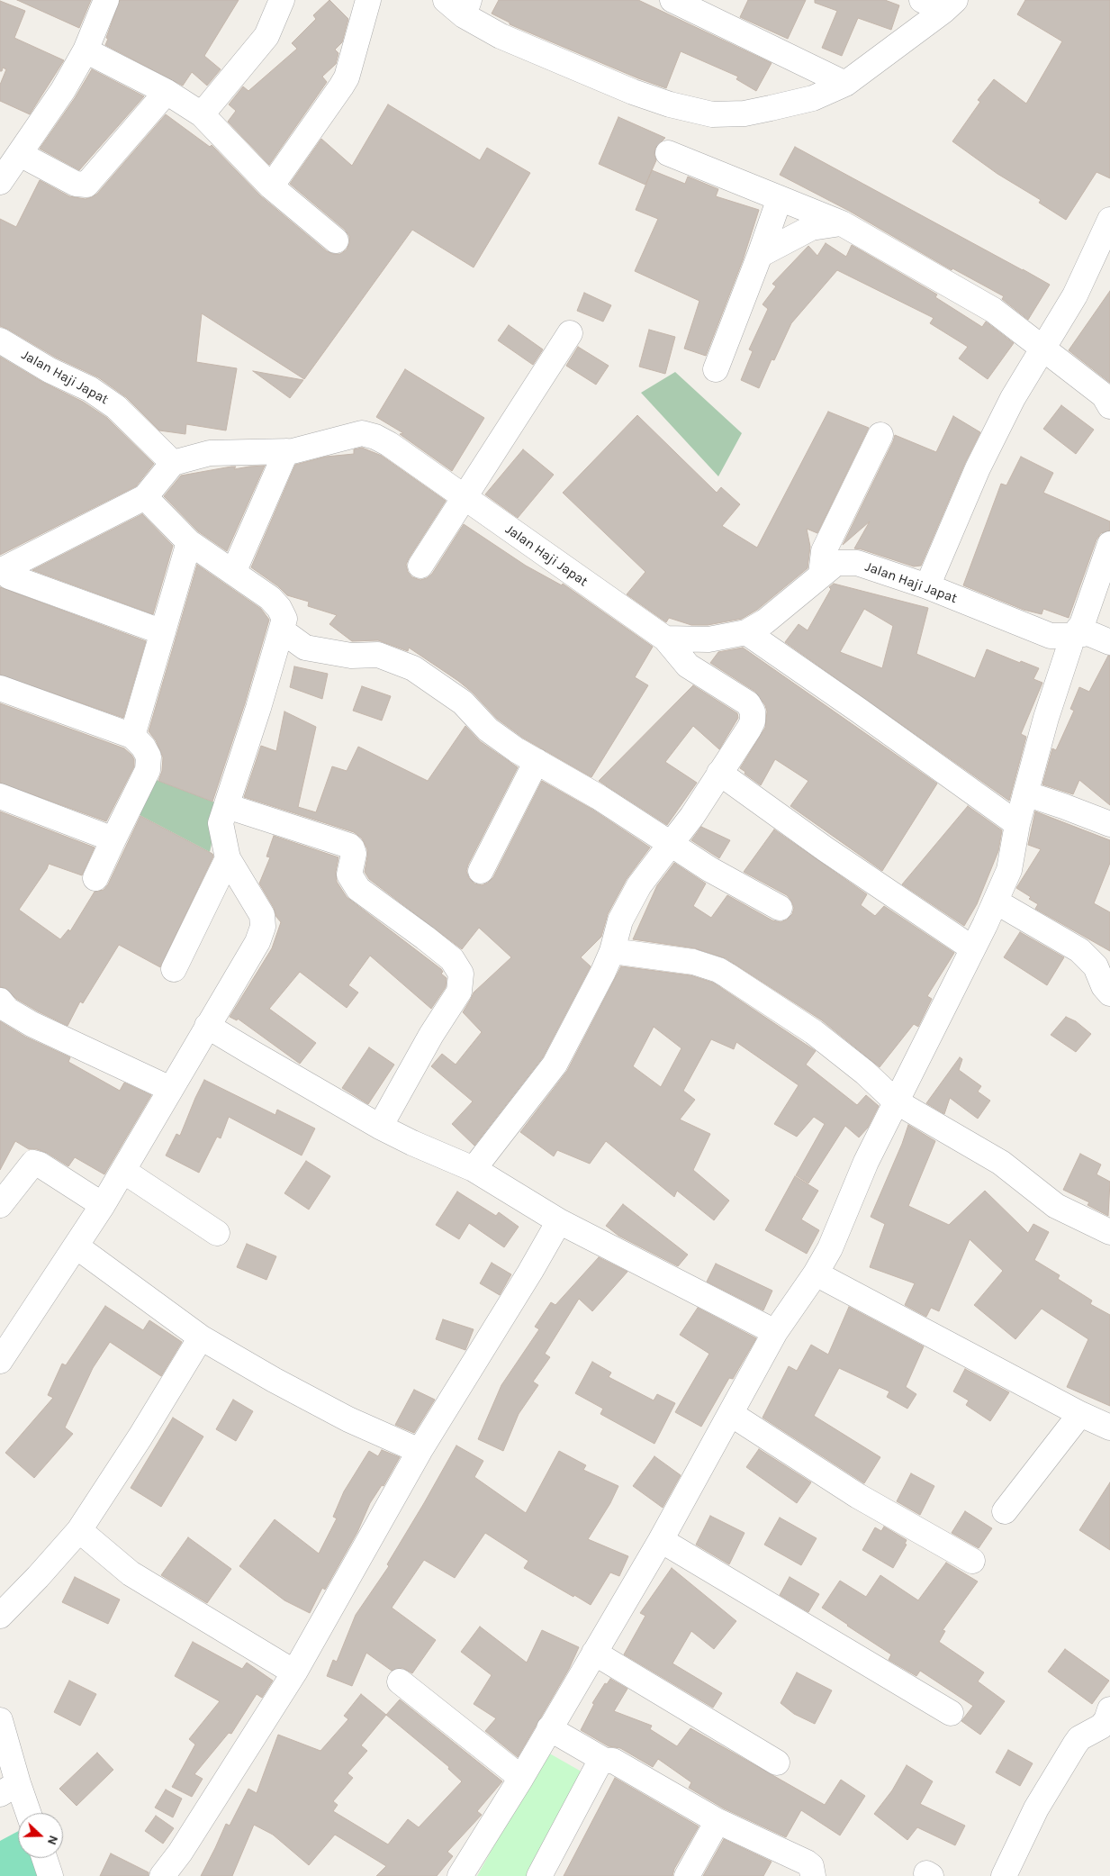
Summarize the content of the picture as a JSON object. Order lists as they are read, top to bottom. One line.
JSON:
{"streets":{"street":["Jalan Haji Japat"]},"north":"right"}
